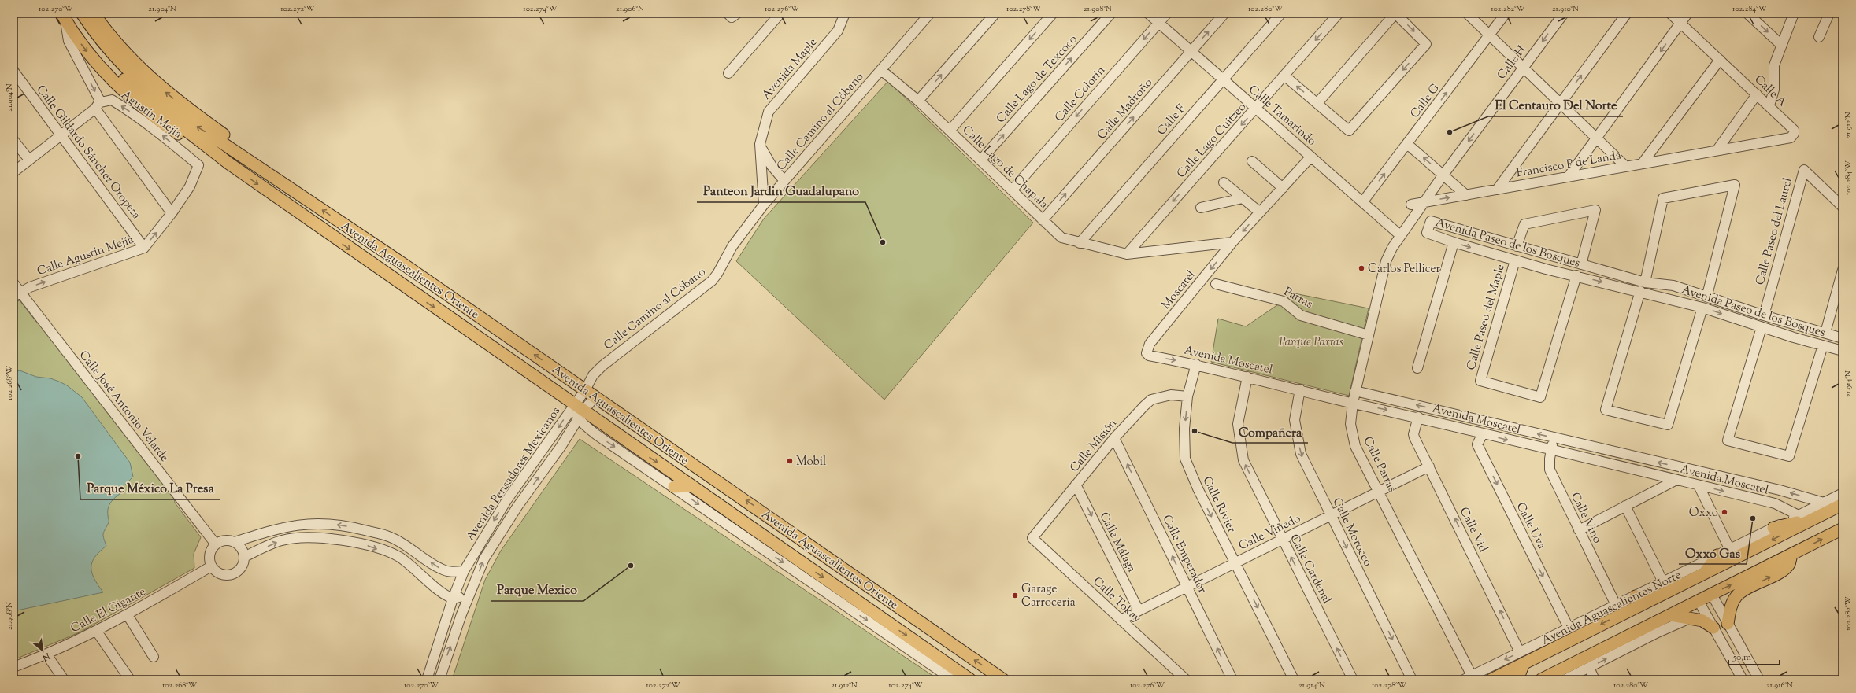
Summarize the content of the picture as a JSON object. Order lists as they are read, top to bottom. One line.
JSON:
{"streets":{"main road":["Avenida Aguascalientes Oriente","Avenida Aguascalientes Norte"],"street":["Calle H","Avenida Maple","Calle Lago de Texcoco","Calle A","Calle Colorín","Calle G","Calle Madroño","Agustín Mejía","Calle Tamarindo","Calle F","Calle Camino al Cóbano","Calle Lago Cuitzeo","Calle Gildardo Sánchez Oropeza","Francisco P de Landa","Calle Lago de Chapala","Calle Paseo del Laurel","Avenida Paseo de los Bosques","Calle Agustín Mejía","Moscatel","Parras","Calle Paseo del Maple","Avenida Moscatel","Calle José Antonio Velarde","Calle Misión","Calle Parras","Avenida Pensadores Mexicanos","Calle Rivier","Calle Vino","Calle Uva","Calle Vid","Calle Viñedo","Calle Morocco","Calle Málaga","Calle Emperador","Calle Cardenal","Calle Tokay","Calle El Gigante"]},"crossings":[["Calle H","Francisco P de Landa"],["Calle H","Calle Parras"],["Avenida Maple","Calle Camino al Cóbano"],["Calle Lago de Texcoco","Calle Lago de Chapala"],["Calle A","Francisco P de Landa"],["Calle Colorín","Calle Tamarindo"],["Calle Colorín","Calle Lago de Chapala"],["Calle G","Calle Tamarindo"],["Calle Madroño","Calle Tamarindo"],["Calle Madroño","Calle Lago de Chapala"],["Agustín Mejía","Calle Agustín Mejía"],["Calle Tamarindo","Calle F"],["Calle Tamarindo","Calle Lago Cuitzeo"],["Calle Tamarindo","Moscatel"],["Calle Tamarindo","Calle Parras"],["Calle F","Calle Lago de Chapala"],["Calle Camino al Cóbano","Calle Lago de Chapala"],["Calle Camino al Cóbano","Avenida Aguascalientes Oriente"],["Calle Camino al Cóbano","Avenida Pensadores Mexicanos"],["Calle Lago Cuitzeo","Calle Lago de Chapala"],["Calle Gildardo Sánchez Oropeza","Calle Agustín Mejía"],["Francisco P de Landa","Calle Parras"],["Calle Lago de Chapala","Moscatel"],["Calle Paseo del Laurel","Avenida Paseo de los Bosques"],["Avenida Paseo de los Bosques","Calle Paseo del Maple"],["Calle Agustín Mejía","Calle José Antonio Velarde"],["Avenida Aguascalientes Oriente","Avenida Pensadores Mexicanos"],["Moscatel","Avenida Moscatel"],["Parras","Calle Parras"],["Avenida Moscatel","Calle Parras"],["Avenida Moscatel","Calle Rivier"],["Avenida Moscatel","Calle Vino"],["Avenida Moscatel","Calle Uva"],["Avenida Moscatel","Calle Vid"],["Avenida Moscatel","Calle Morocco"],["Avenida Moscatel","Calle Cardenal"],["Avenida Moscatel","Avenida Aguascalientes Norte"],["Calle José Antonio Velarde","Calle El Gigante"],["Calle Misión","Calle Rivier"],["Calle Misión","Calle Málaga"],["Calle Misión","Calle Emperador"],["Calle Misión","Calle Tokay"],["Calle Parras","Calle Viñedo"],["Calle Parras","Avenida Aguascalientes Norte"],["Calle Rivier","Calle Viñedo"],["Calle Vino","Avenida Aguascalientes Norte"],["Calle Uva","Avenida Aguascalientes Norte"],["Calle Vid","Calle Viñedo"],["Calle Vid","Avenida Aguascalientes Norte"],["Calle Viñedo","Calle Morocco"],["Calle Viñedo","Calle Málaga"],["Calle Viñedo","Calle Emperador"],["Calle Viñedo","Calle Cardenal"],["Calle Viñedo","Calle Tokay"]],"one_way":["Calle Colorín","Calle G","Calle Madroño","Calle Lago Cuitzeo","Calle Agustín Mejía","Moscatel","Calle Rivier","Calle Uva","Calle Vid","Calle Morocco","Calle Málaga","Calle Emperador","Calle Cardenal"],"parks":["Parque Parras"],"places":["El Centauro Del Norte","Panteon Jardin Guadalupano","Carlos Pellicer","Compañera","Parque México La Presa","Mobil","Oxxo","Oxxo Gas","Parque Mexico","Garage Carrocería"],"scale_bar":"50 m","north":"bottom right","coordinates":["102.270°W","21.904°N","102.272°W","102.274°W","21.906°N","102.276°W","102.278°W","21.908°N","102.280°W","102.282°W","21.910°N","102.284°W","21.912°N","102.268°W","21.914°N","21.916°N"]}
